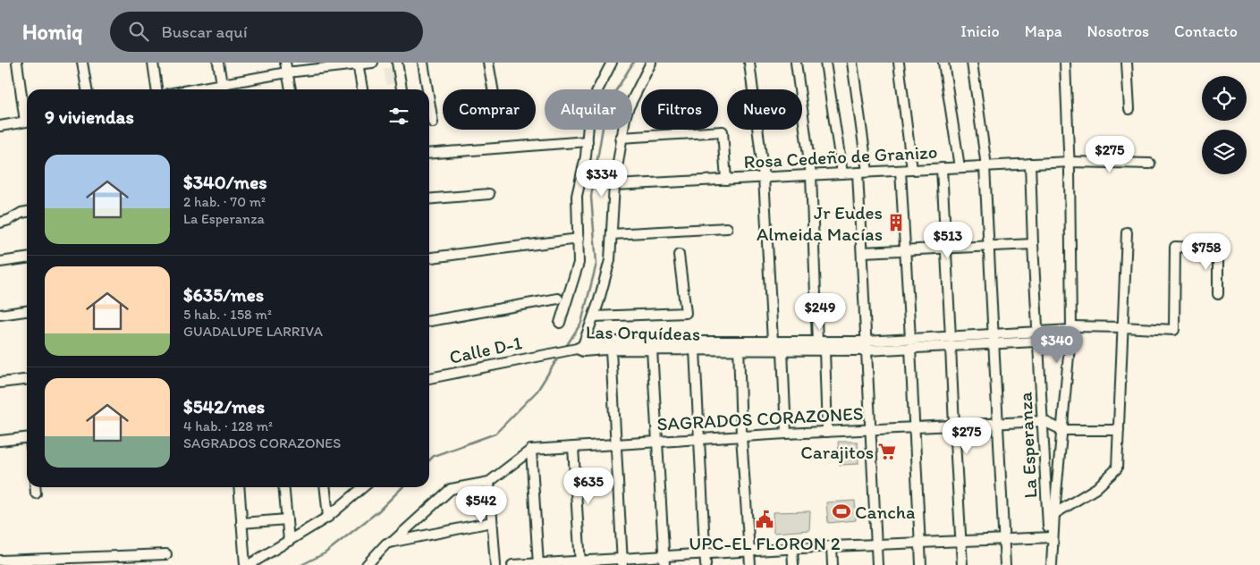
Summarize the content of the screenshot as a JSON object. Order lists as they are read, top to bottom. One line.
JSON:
{"streets":{"street":["Rosa Cedeño de Granizo","Las Orquídeas","Calle D-1","SAGRADOS CORAZONES","La Esperanza"]},"crossings":[["Rosa Cedeño de Granizo","La Esperanza"],["Las Orquídeas","Calle D-1"],["Las Orquídeas","La Esperanza"],["SAGRADOS CORAZONES","La Esperanza"]],"places":{"building":["Jr Eudes Almeida Macías"],"supermarket":["Carajitos"],"sports":["Cancha"],"public building":["UPC-EL FLORON 2"]},"page":{"header":"Homiq","search":"Buscar aquí","nav":["Inicio","Mapa","Nosotros","Contacto"],"chip":["Comprar","Alquilar","Filtros","Nuevo"],"heading":"9 viviendas","price":["$275","$334","$513","$758","$249","$340","$275","$635","$542"],"list":[{"name":"$340/mes","note":"2 hab. · 70 m² · La Esperanza"},{"name":"$635/mes","note":"5 hab. · 158 m² · GUADALUPE LARRIVA"},{"name":"$542/mes","note":"4 hab. · 128 m² · SAGRADOS CORAZONES"}]}}
